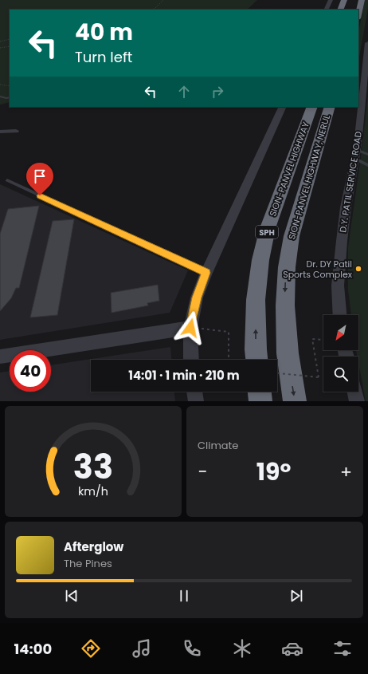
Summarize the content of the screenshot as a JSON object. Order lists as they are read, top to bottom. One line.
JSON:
{"streets":{"highway":["SION-PANVEL HIGHWAY","SION-PANVEL HIGHWAY, NERUL","SPH"],"street":["D.Y. PATIL SERVICE ROAD"]},"one_way":["SION-PANVEL HIGHWAY","SION-PANVEL HIGHWAY, NERUL"],"places":["Dr. DY Patil Sports Complex"],"north":"bottom left","page":{"turn":["40 m","Turn left"],"limit":"40","trip":"14:01 · 1 min · 210 m","tile":"Climate","heat":["−","19°","+"],"song":["Afterglow","The Pines"],"tabs":"14:00","gauge":["33","km/h"]}}
